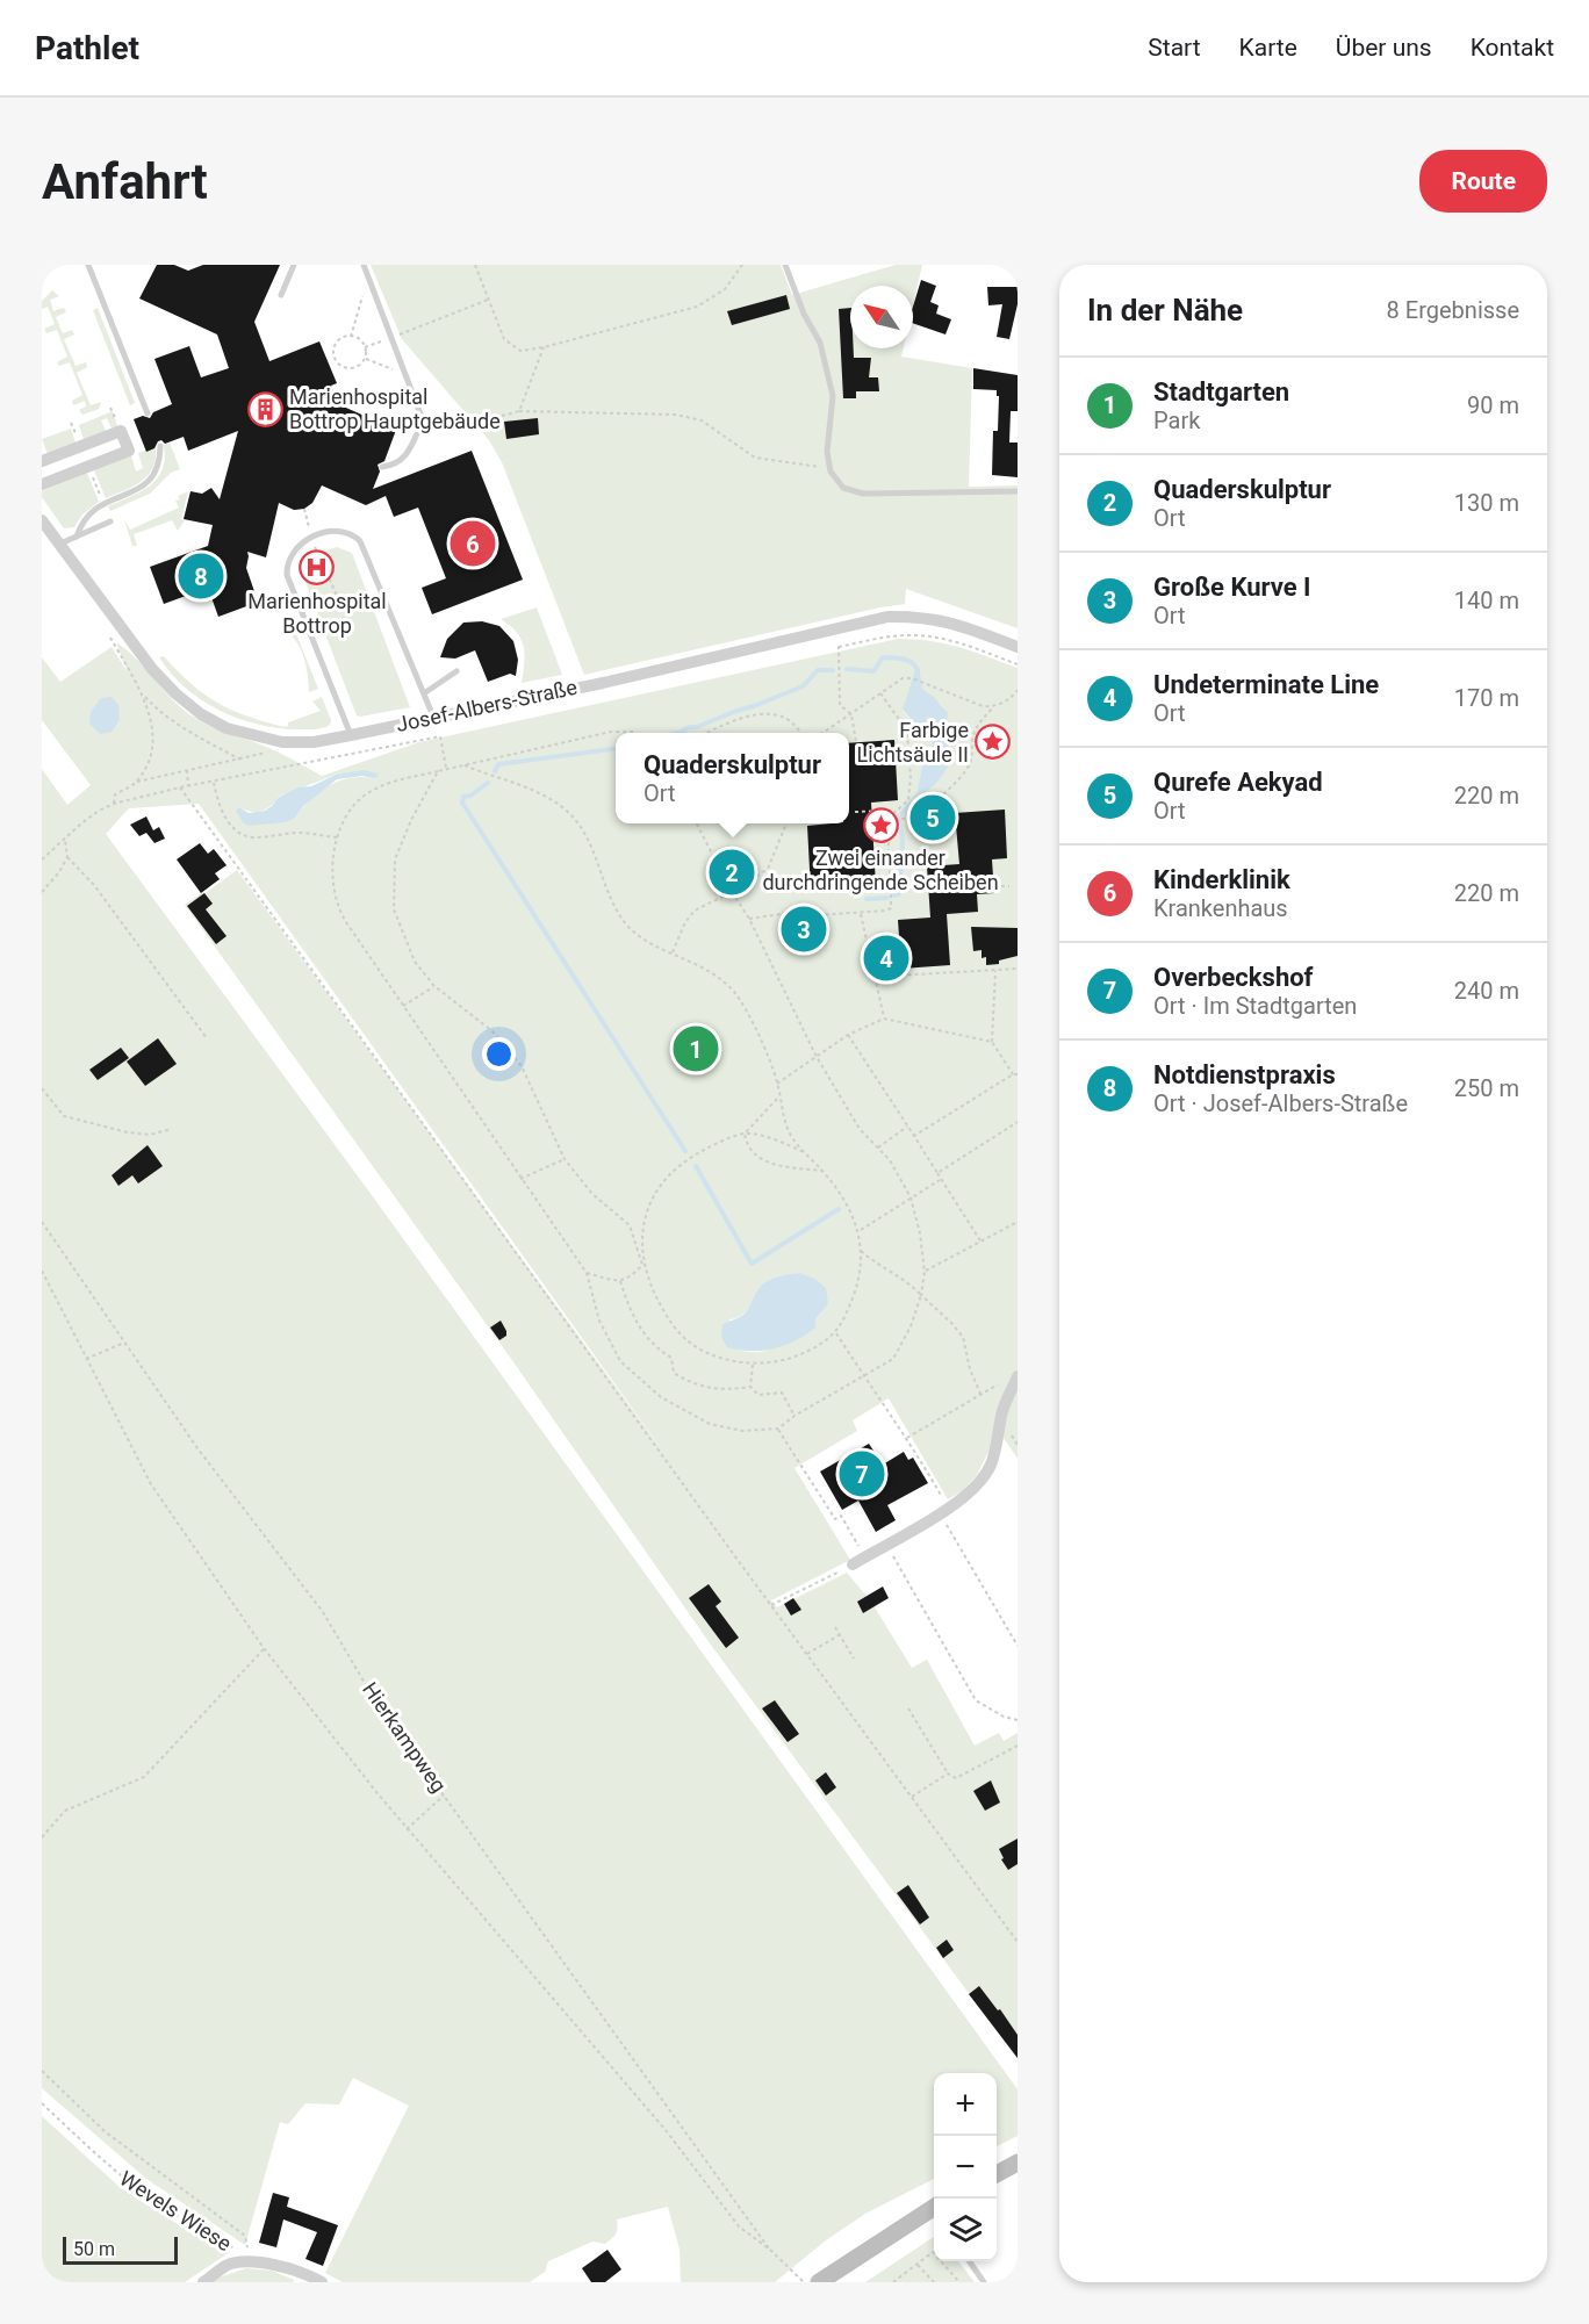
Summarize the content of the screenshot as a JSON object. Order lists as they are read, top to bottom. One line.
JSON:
{"streets":{"street":["Josef-Albers-Straße"],"path":["Hierkampweg","Wevels Wiese"]},"places":{"building":["Marienhospital Bottrop Hauptgebäude"],"hospital":["Marienhospital Bottrop"],"place":["Farbige Lichtsäule II","Zwei einander durchdringende Scheiben"]},"scale_bar":"50 m","north":"top left","page":{"header":"Pathlet","nav":["Start","Karte","Über uns","Kontakt"],"buttons":"Route","title":"Anfahrt","heading":["In der Nähe","8 Ergebnisse"],"list":[{"mark":"1","name":"Stadtgarten","note":"Park","value":"90 m"},{"mark":"2","name":"Quaderskulptur","note":"Ort","value":"130 m"},{"mark":"3","name":"Große Kurve I","note":"Ort","value":"140 m"},{"mark":"4","name":"Undeterminate Line","note":"Ort","value":"170 m"},{"mark":"5","name":"Qurefe Aekyad","note":"Ort","value":"220 m"},{"mark":"6","name":"Kinderklinik","note":"Krankenhaus","value":"220 m"},{"mark":"7","name":"Overbeckshof","note":"Ort · Im Stadtgarten","value":"240 m"},{"mark":"8","name":"Notdienstpraxis","note":"Ort · Josef-Albers-Straße","value":"250 m"}],"pins":["6","8","5","2","3","4","1","7"],"popup":["Quaderskulptur","Ort"],"map_buttons":["+","−"],"scale":"50 m"}}
